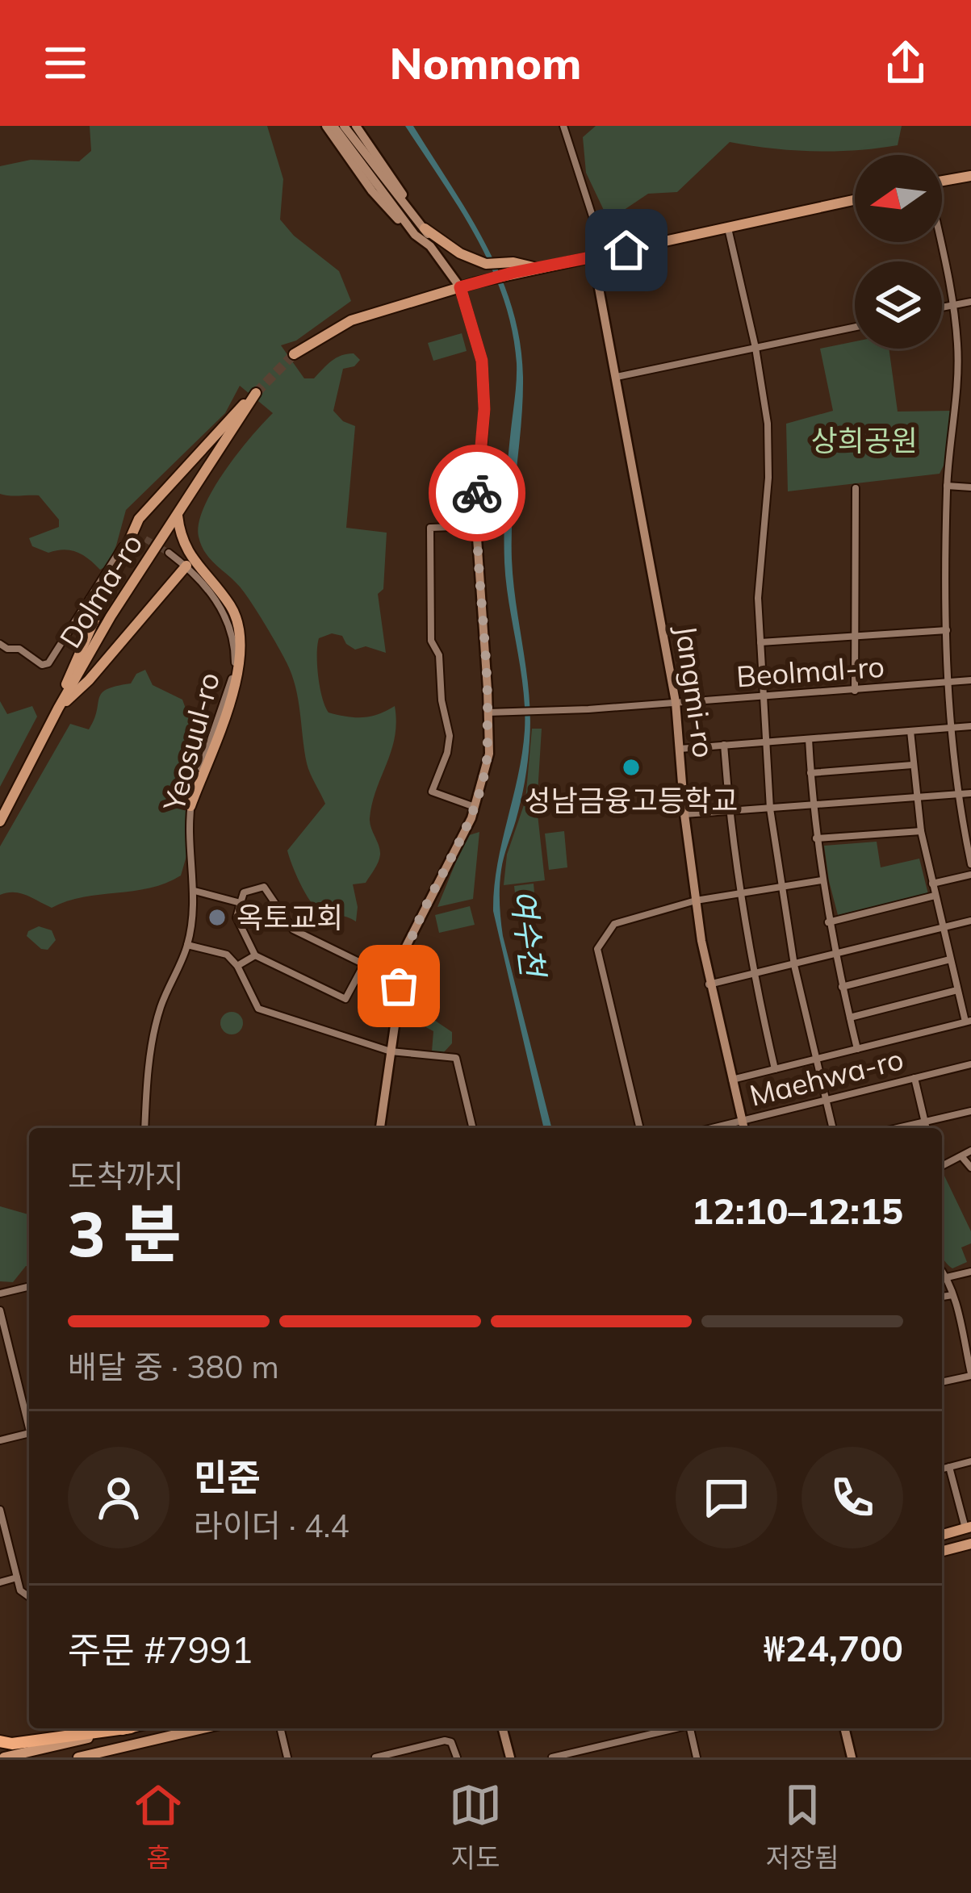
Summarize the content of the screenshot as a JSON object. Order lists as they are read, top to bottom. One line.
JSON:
{"streets":{"main road":["Dolma-ro","Jangmi-ro"],"street":["Beolmal-ro","Yeosuul-ro","Maehwa-ro"]},"crossings":[["Beolmal-ro","Jangmi-ro"],["Jangmi-ro","Maehwa-ro"]],"water":["여수천"],"parks":["상희공원"],"places":["성남금융고등학교","옥토교회"],"north":"left","page":{"header":"Nomnom","heading":["3 분","도착까지","12:10–12:15"],"panel":["민준","라이더 · 4.4","주문 #7991","₩24,700"],"bar":"배달 중 · 380 m","tabs":["홈","지도","저장됨"]}}
